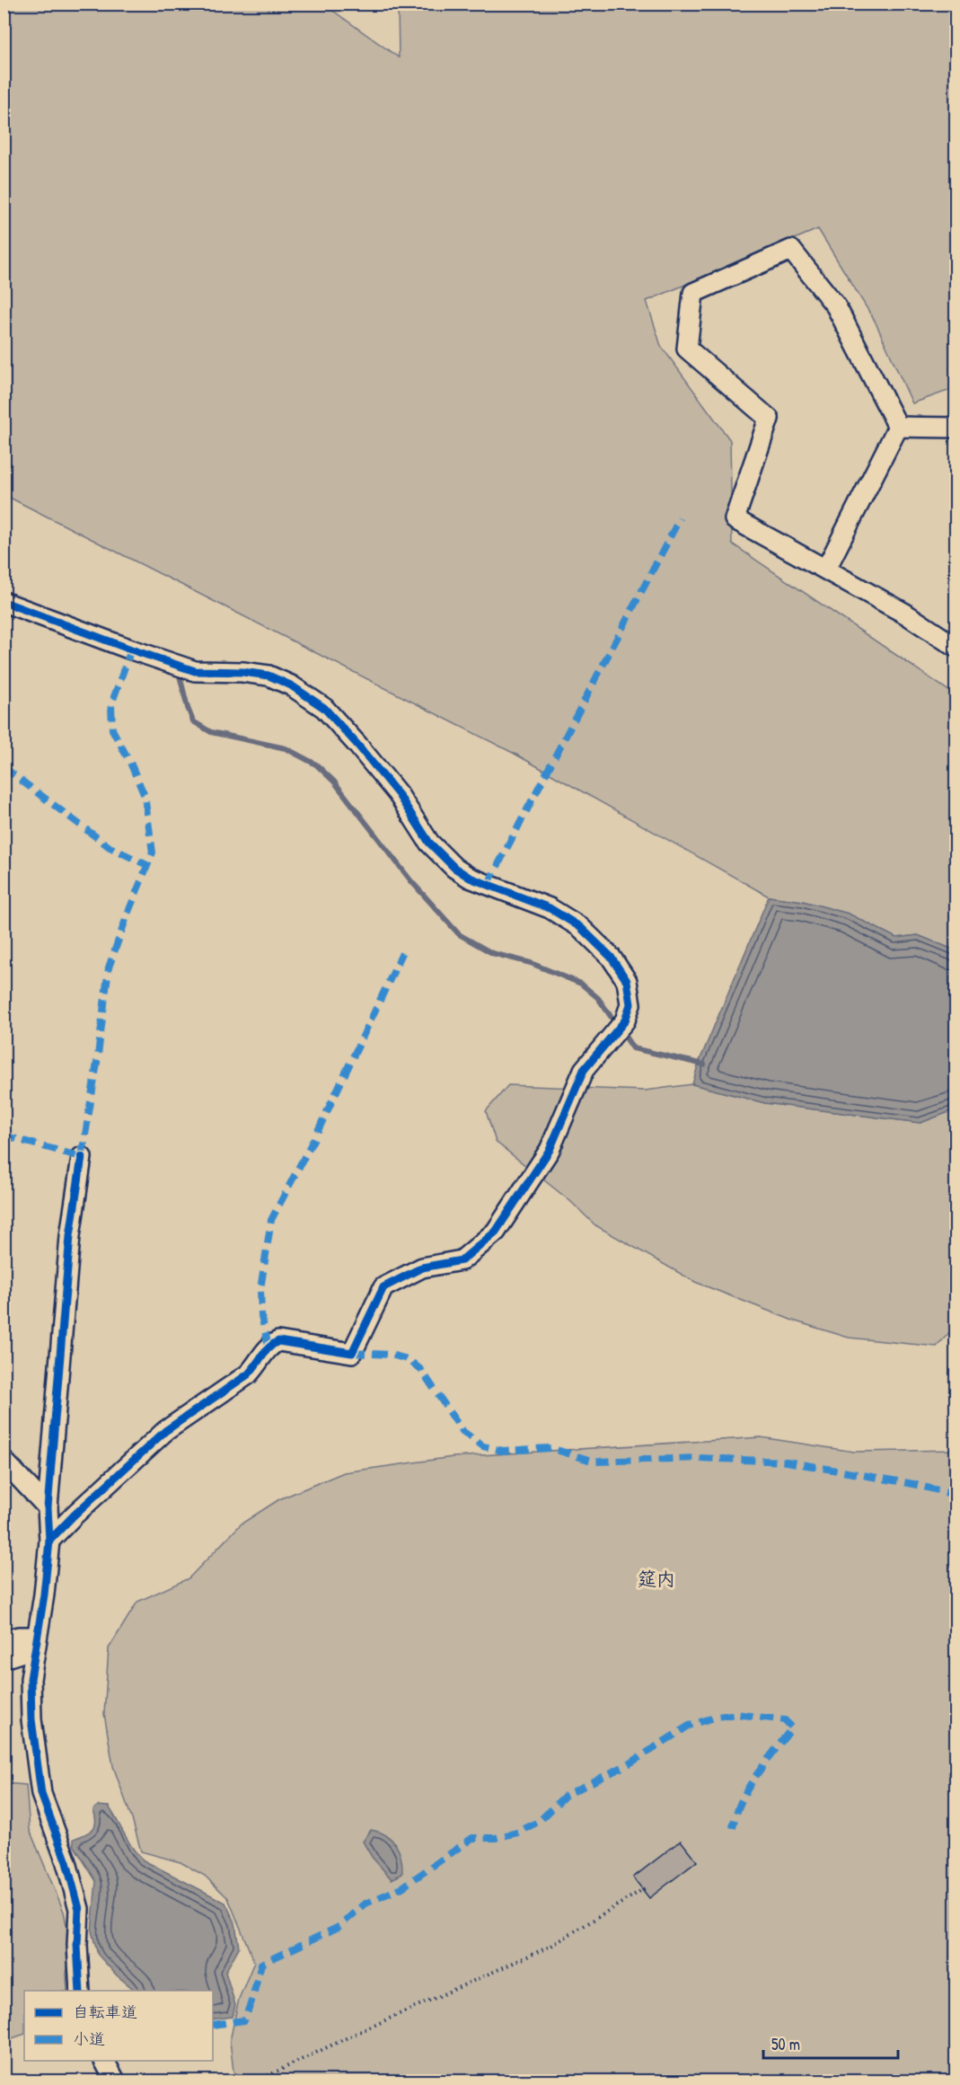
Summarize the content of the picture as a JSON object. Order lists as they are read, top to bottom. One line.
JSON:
{"districts":["筵内"],"legend":["自転車道","小道"],"scale_bar":"50 m"}
